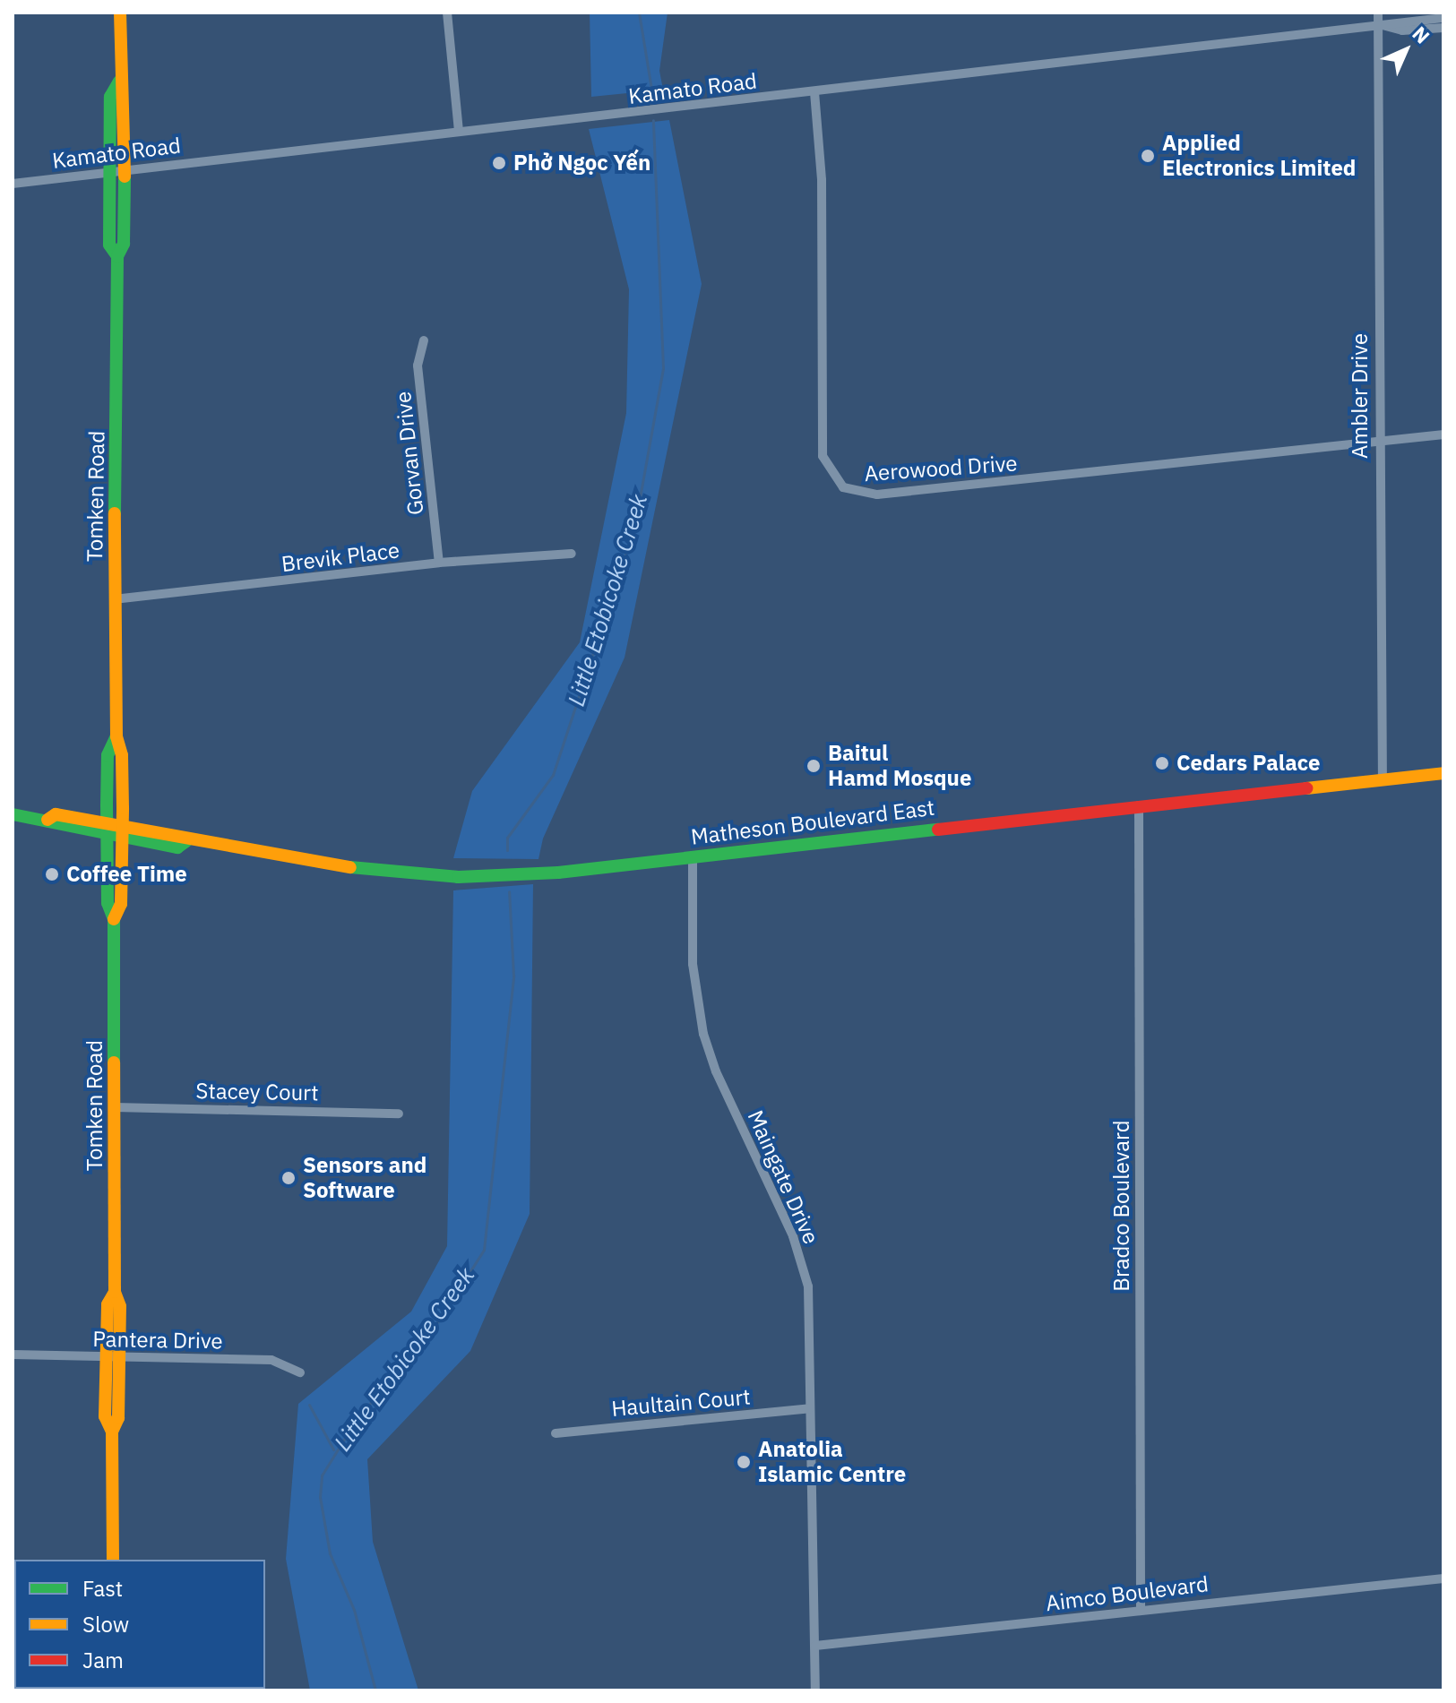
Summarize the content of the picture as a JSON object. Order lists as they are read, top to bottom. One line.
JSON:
{"streets":{"main road":["Tomken Road","Matheson Boulevard East"],"street":["Kamato Road","Ambler Drive","Gorvan Drive","Aerowood Drive","Brevik Place","Stacey Court","Maingate Drive","Bradco Boulevard","Pantera Drive","Haultain Court","Aimco Boulevard"]},"crossings":[["Kamato Road","Ambler Drive"],["Kamato Road","Aerowood Drive"],["Kamato Road","Tomken Road"],["Ambler Drive","Aerowood Drive"],["Ambler Drive","Matheson Boulevard East"],["Gorvan Drive","Brevik Place"],["Tomken Road","Brevik Place"],["Tomken Road","Matheson Boulevard East"],["Tomken Road","Stacey Court"],["Tomken Road","Pantera Drive"],["Matheson Boulevard East","Maingate Drive"],["Matheson Boulevard East","Bradco Boulevard"],["Maingate Drive","Haultain Court"],["Maingate Drive","Aimco Boulevard"],["Bradco Boulevard","Aimco Boulevard"]],"water":["Little Etobicoke Creek"],"places":["Applied Electronics Limited","Phở Ngọc Yến","Cedars Palace","Baitul Hamd Mosque","Coffee Time","Sensors and Software","Anatolia Islamic Centre"],"legend":["Fast","Slow","Jam"],"north":"top right"}
